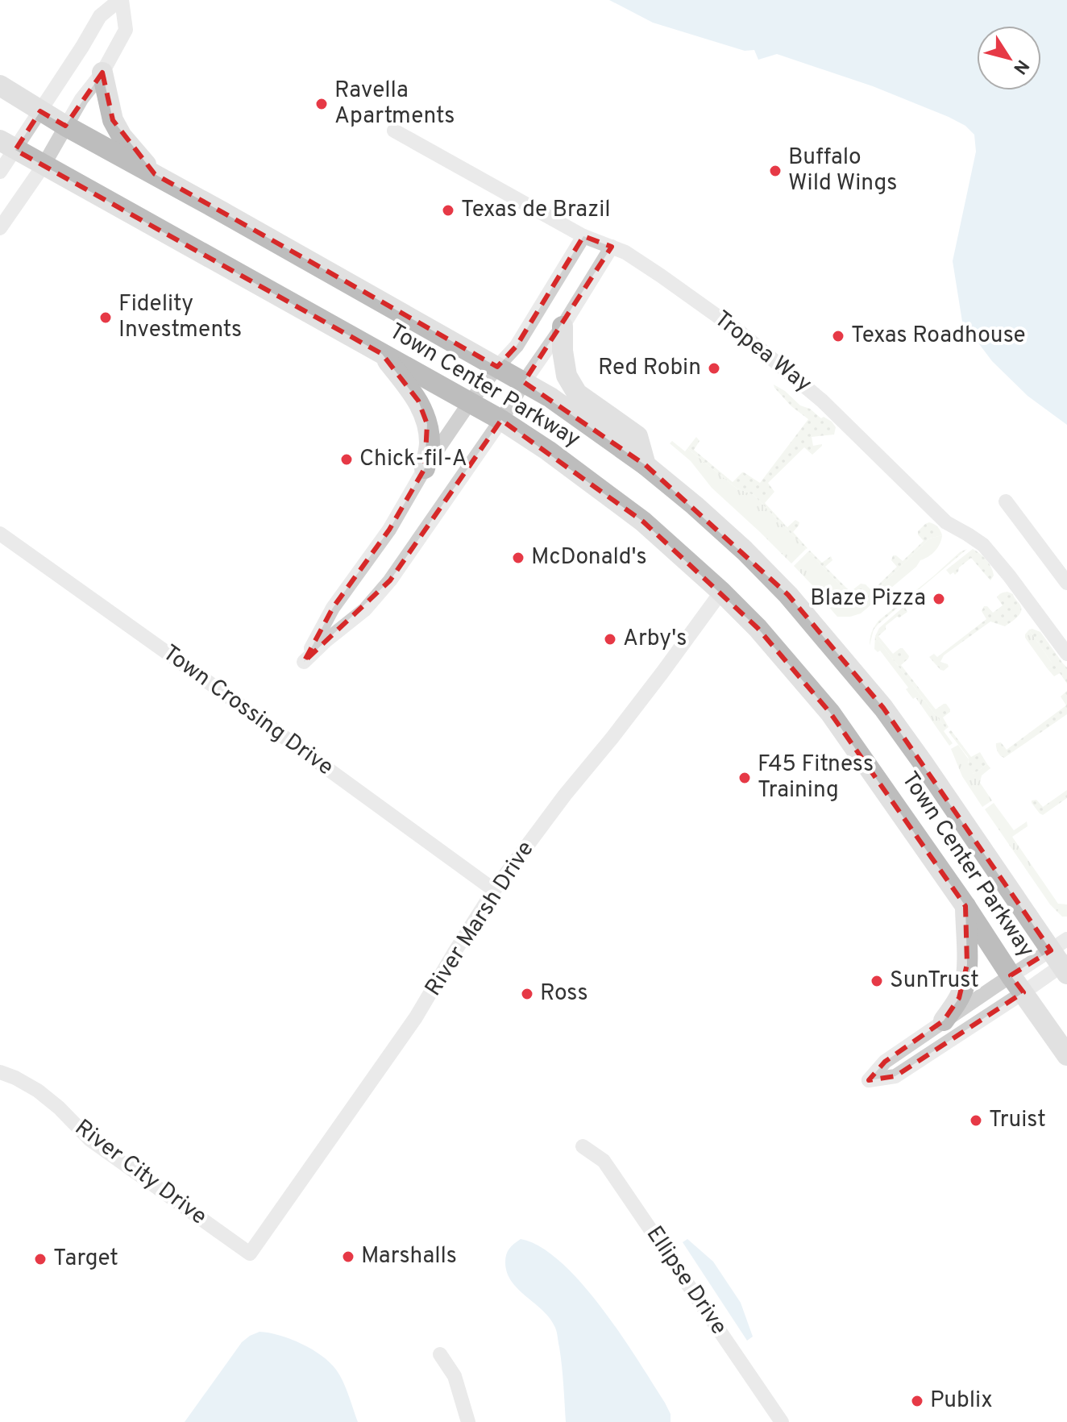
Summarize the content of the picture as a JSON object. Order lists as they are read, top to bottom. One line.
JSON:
{"streets":{"main road":["Town Center Parkway"],"street":["Tropea Way","Town Crossing Drive","River Marsh Drive","River City Drive","Ellipse Drive"]},"crossings":[["Town Center Parkway","River Marsh Drive"],["Town Crossing Drive","River Marsh Drive"],["River Marsh Drive","River City Drive"]],"places":["Ravella Apartments","Buffalo Wild Wings","Texas de Brazil","Fidelity Investments","Texas Roadhouse","Red Robin","Chick-fil-A","McDonald's","Blaze Pizza","Arby's","F45 Fitness Training","SunTrust","Ross","Truist","Marshalls","Target","Publix"],"north":"bottom right"}
